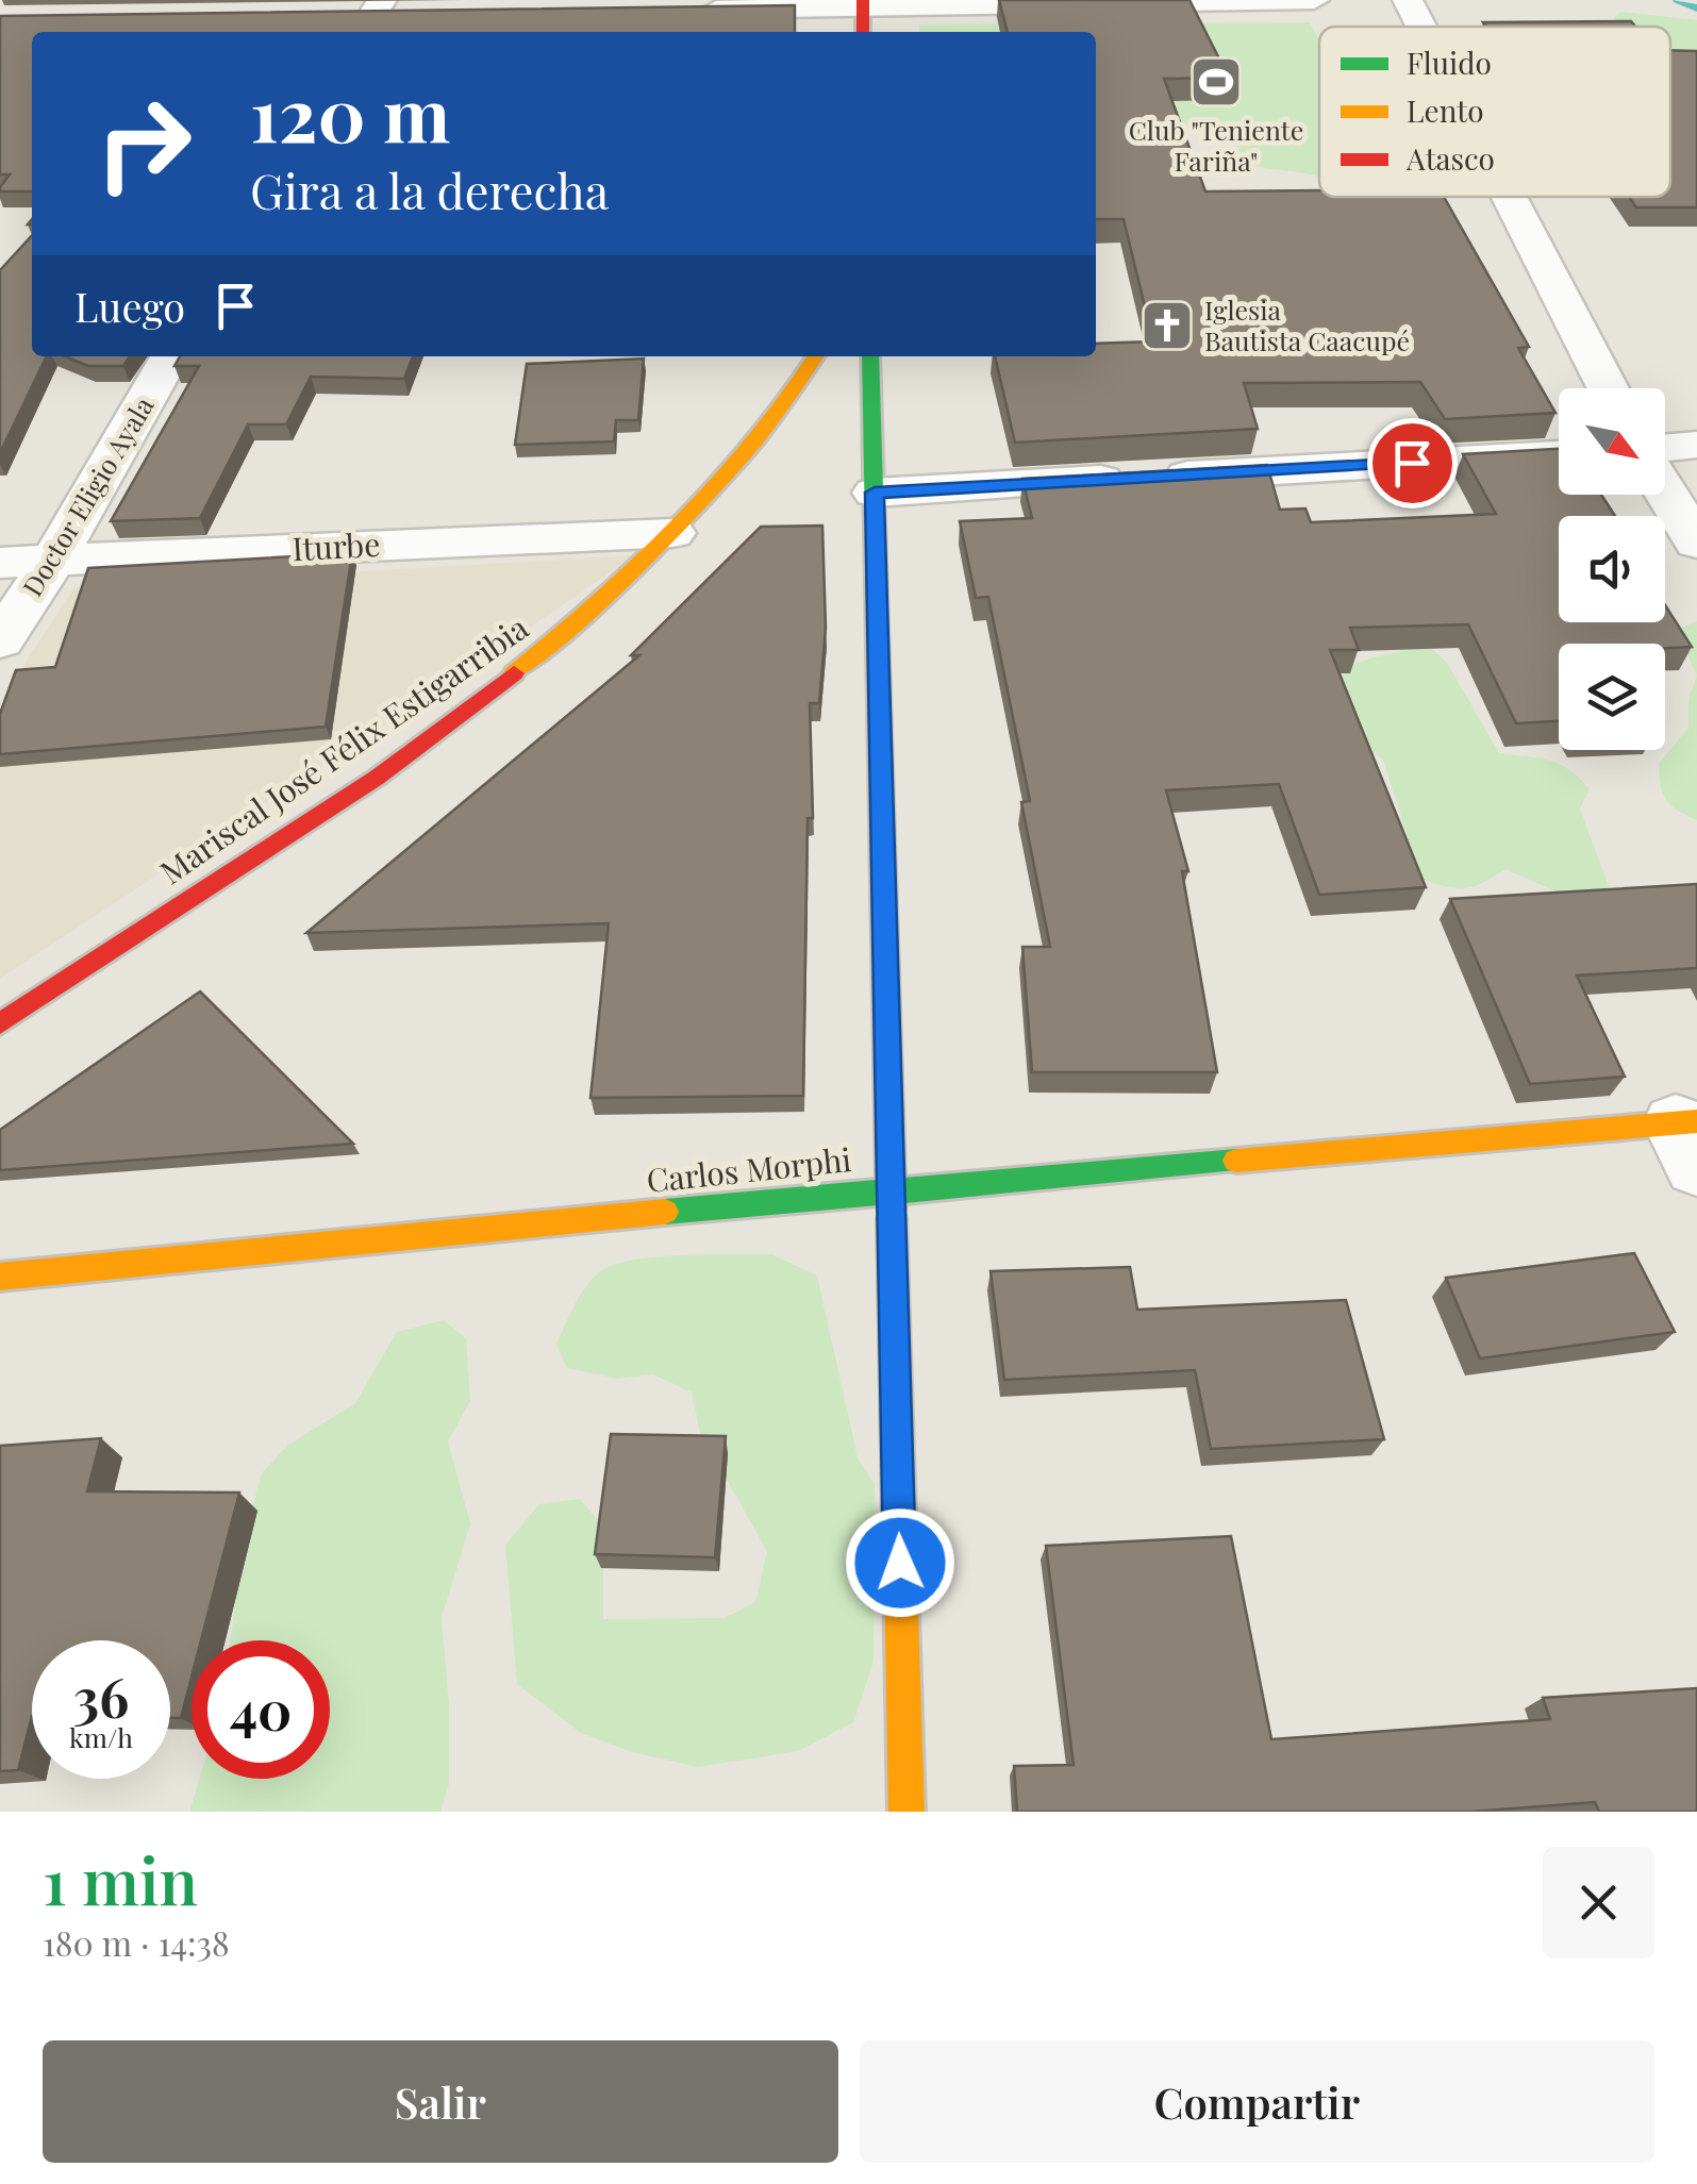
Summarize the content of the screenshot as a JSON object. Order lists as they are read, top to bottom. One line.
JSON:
{"streets":{"street":["Doctor Eligio Ayala","Iturbe","Mariscal José Félix Estigarribia","Carlos Morphi"]},"crossings":[["Doctor Eligio Ayala","Iturbe"],["Iturbe","Mariscal José Félix Estigarribia"]],"places":{"sports":["Club \"Teniente Fariña\""],"church":["Iglesia Bautista Caacupé"]},"legend":["Fluido","Lento","Atasco"],"north":"bottom right","page":{"turn":["120 m","Gira a la derecha"],"then":"Luego","speed":"36 km/h","limit":"40","heading":["1 min","180 m · 14:38"],"buttons":["Salir","Compartir"]}}
